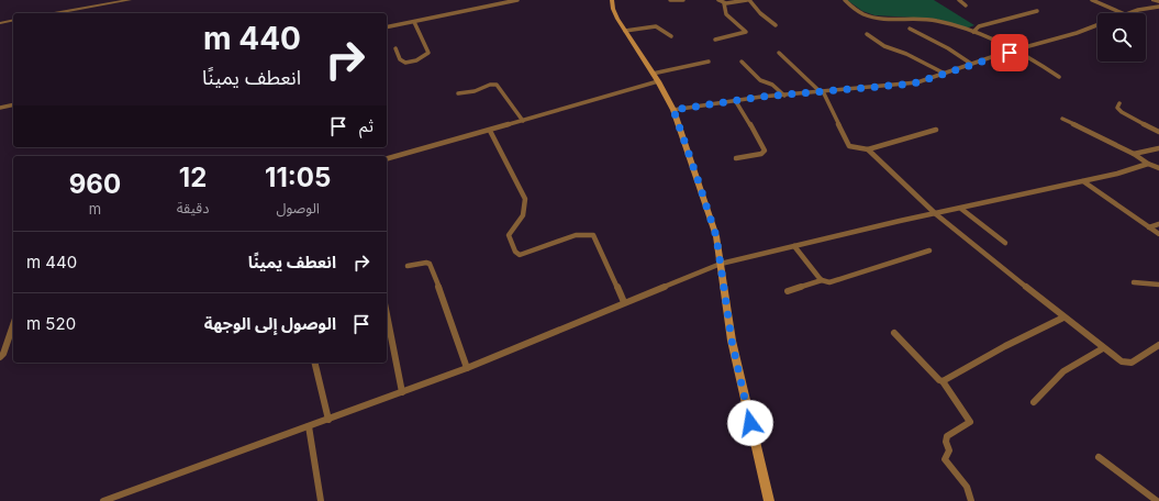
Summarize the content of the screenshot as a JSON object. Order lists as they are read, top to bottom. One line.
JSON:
{"page":{"turn":["440 m","انعطف يمينًا"],"then":"ثم","eta":["11:05","الوصول","12","دقيقة","960","m"],"list":[{"name":"انعطف يمينًا","value":"440 m"},{"name":"الوصول إلى الوجهة","value":"520 m"}]}}
